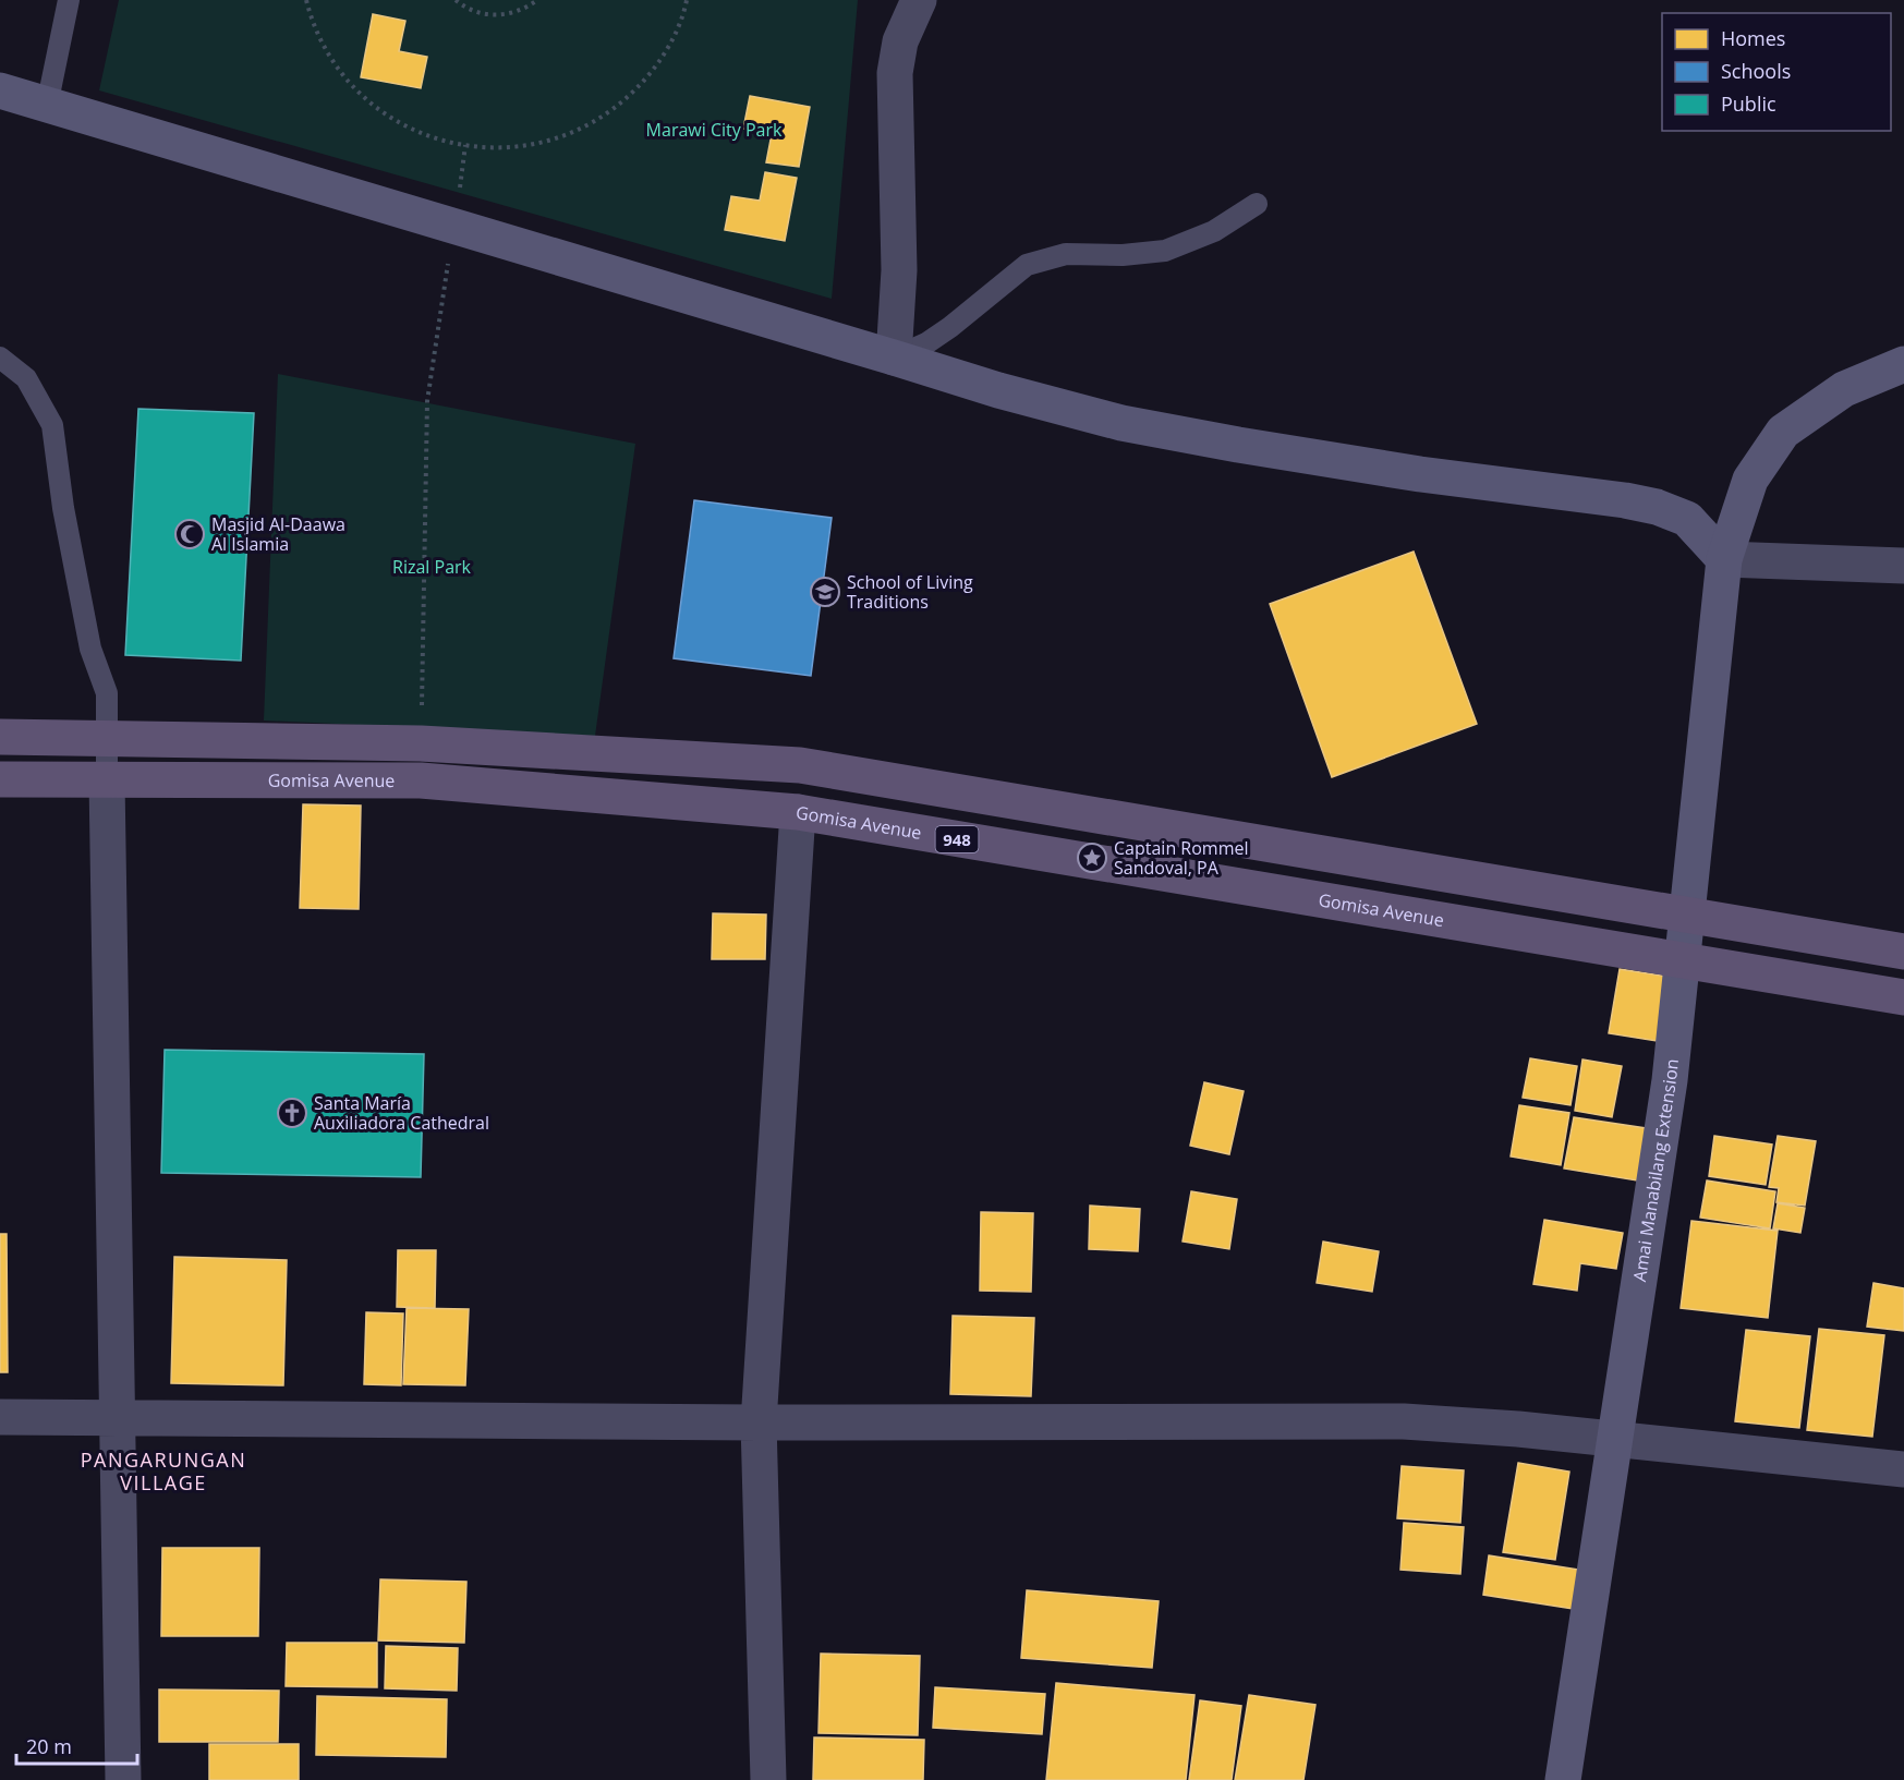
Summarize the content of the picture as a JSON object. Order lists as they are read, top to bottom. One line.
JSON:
{"streets":{"main road":["Gomisa Avenue","948"],"street":["Amai Manabilang Extension"]},"crossings":[["Gomisa Avenue","Amai Manabilang Extension"]],"districts":["PANGARUNGAN VILLAGE"],"parks":["Marawi City Park","Rizal Park"],"places":{"mosque":["Masjid Al-Daawa Al Islamia"],"school or university":["School of Living Traditions"],"place":["Captain Rommel Sandoval, PA"],"church":["Santa María Auxiliadora Cathedral"]},"legend":["Homes","Schools","Public"],"scale_bar":"20 m"}
